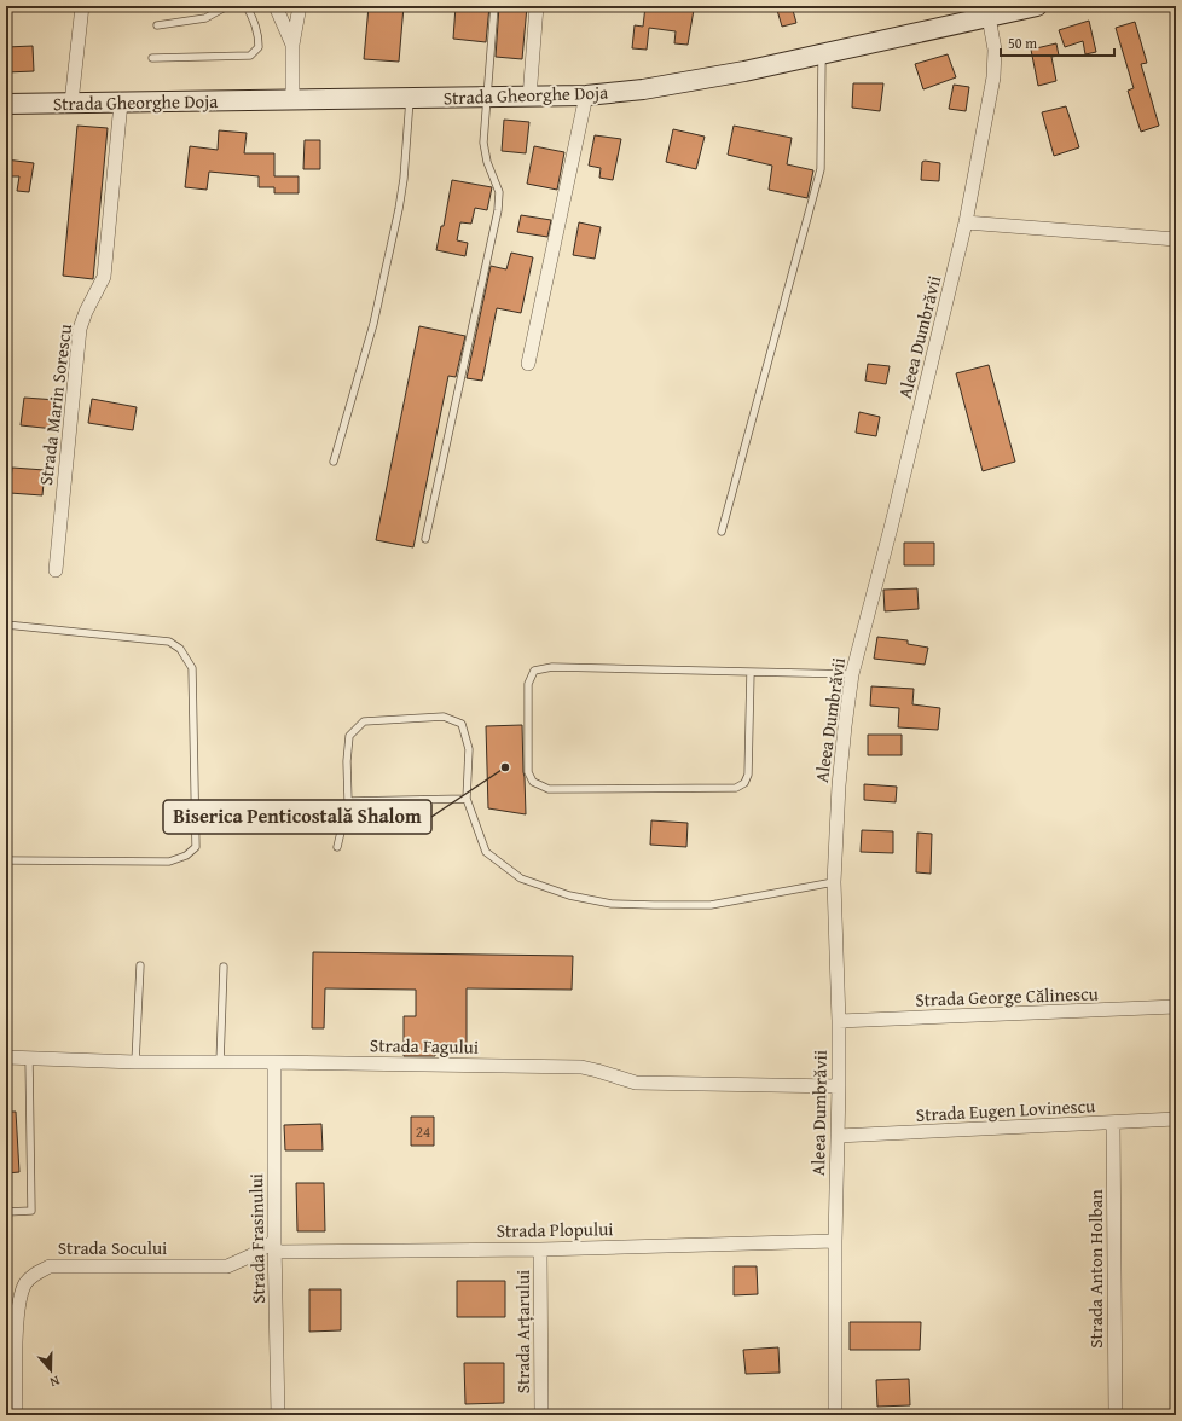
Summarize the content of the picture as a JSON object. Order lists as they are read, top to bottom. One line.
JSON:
{"streets":{"main road":["Strada Gheorghe Doja"],"street":["Aleea Dumbrăvii","Strada Marin Sorescu","Strada George Călinescu","Strada Fagului","Strada Eugen Lovinescu","Strada Plopului","Strada Frasinului","Strada Socului","Strada Anton Holban","Strada Arțarului"]},"crossings":[["Strada Gheorghe Doja","Aleea Dumbrăvii"],["Strada Gheorghe Doja","Strada Marin Sorescu"],["Aleea Dumbrăvii","Strada George Călinescu"],["Aleea Dumbrăvii","Strada Fagului"],["Aleea Dumbrăvii","Strada Eugen Lovinescu"],["Aleea Dumbrăvii","Strada Plopului"],["Strada Fagului","Strada Frasinului"],["Strada Eugen Lovinescu","Strada Anton Holban"],["Strada Plopului","Strada Frasinului"],["Strada Plopului","Strada Socului"],["Strada Plopului","Strada Arțarului"],["Strada Frasinului","Strada Socului"]],"places":["Biserica Penticostală Shalom"],"house_numbers":["24"],"scale_bar":"50 m","north":"bottom"}
